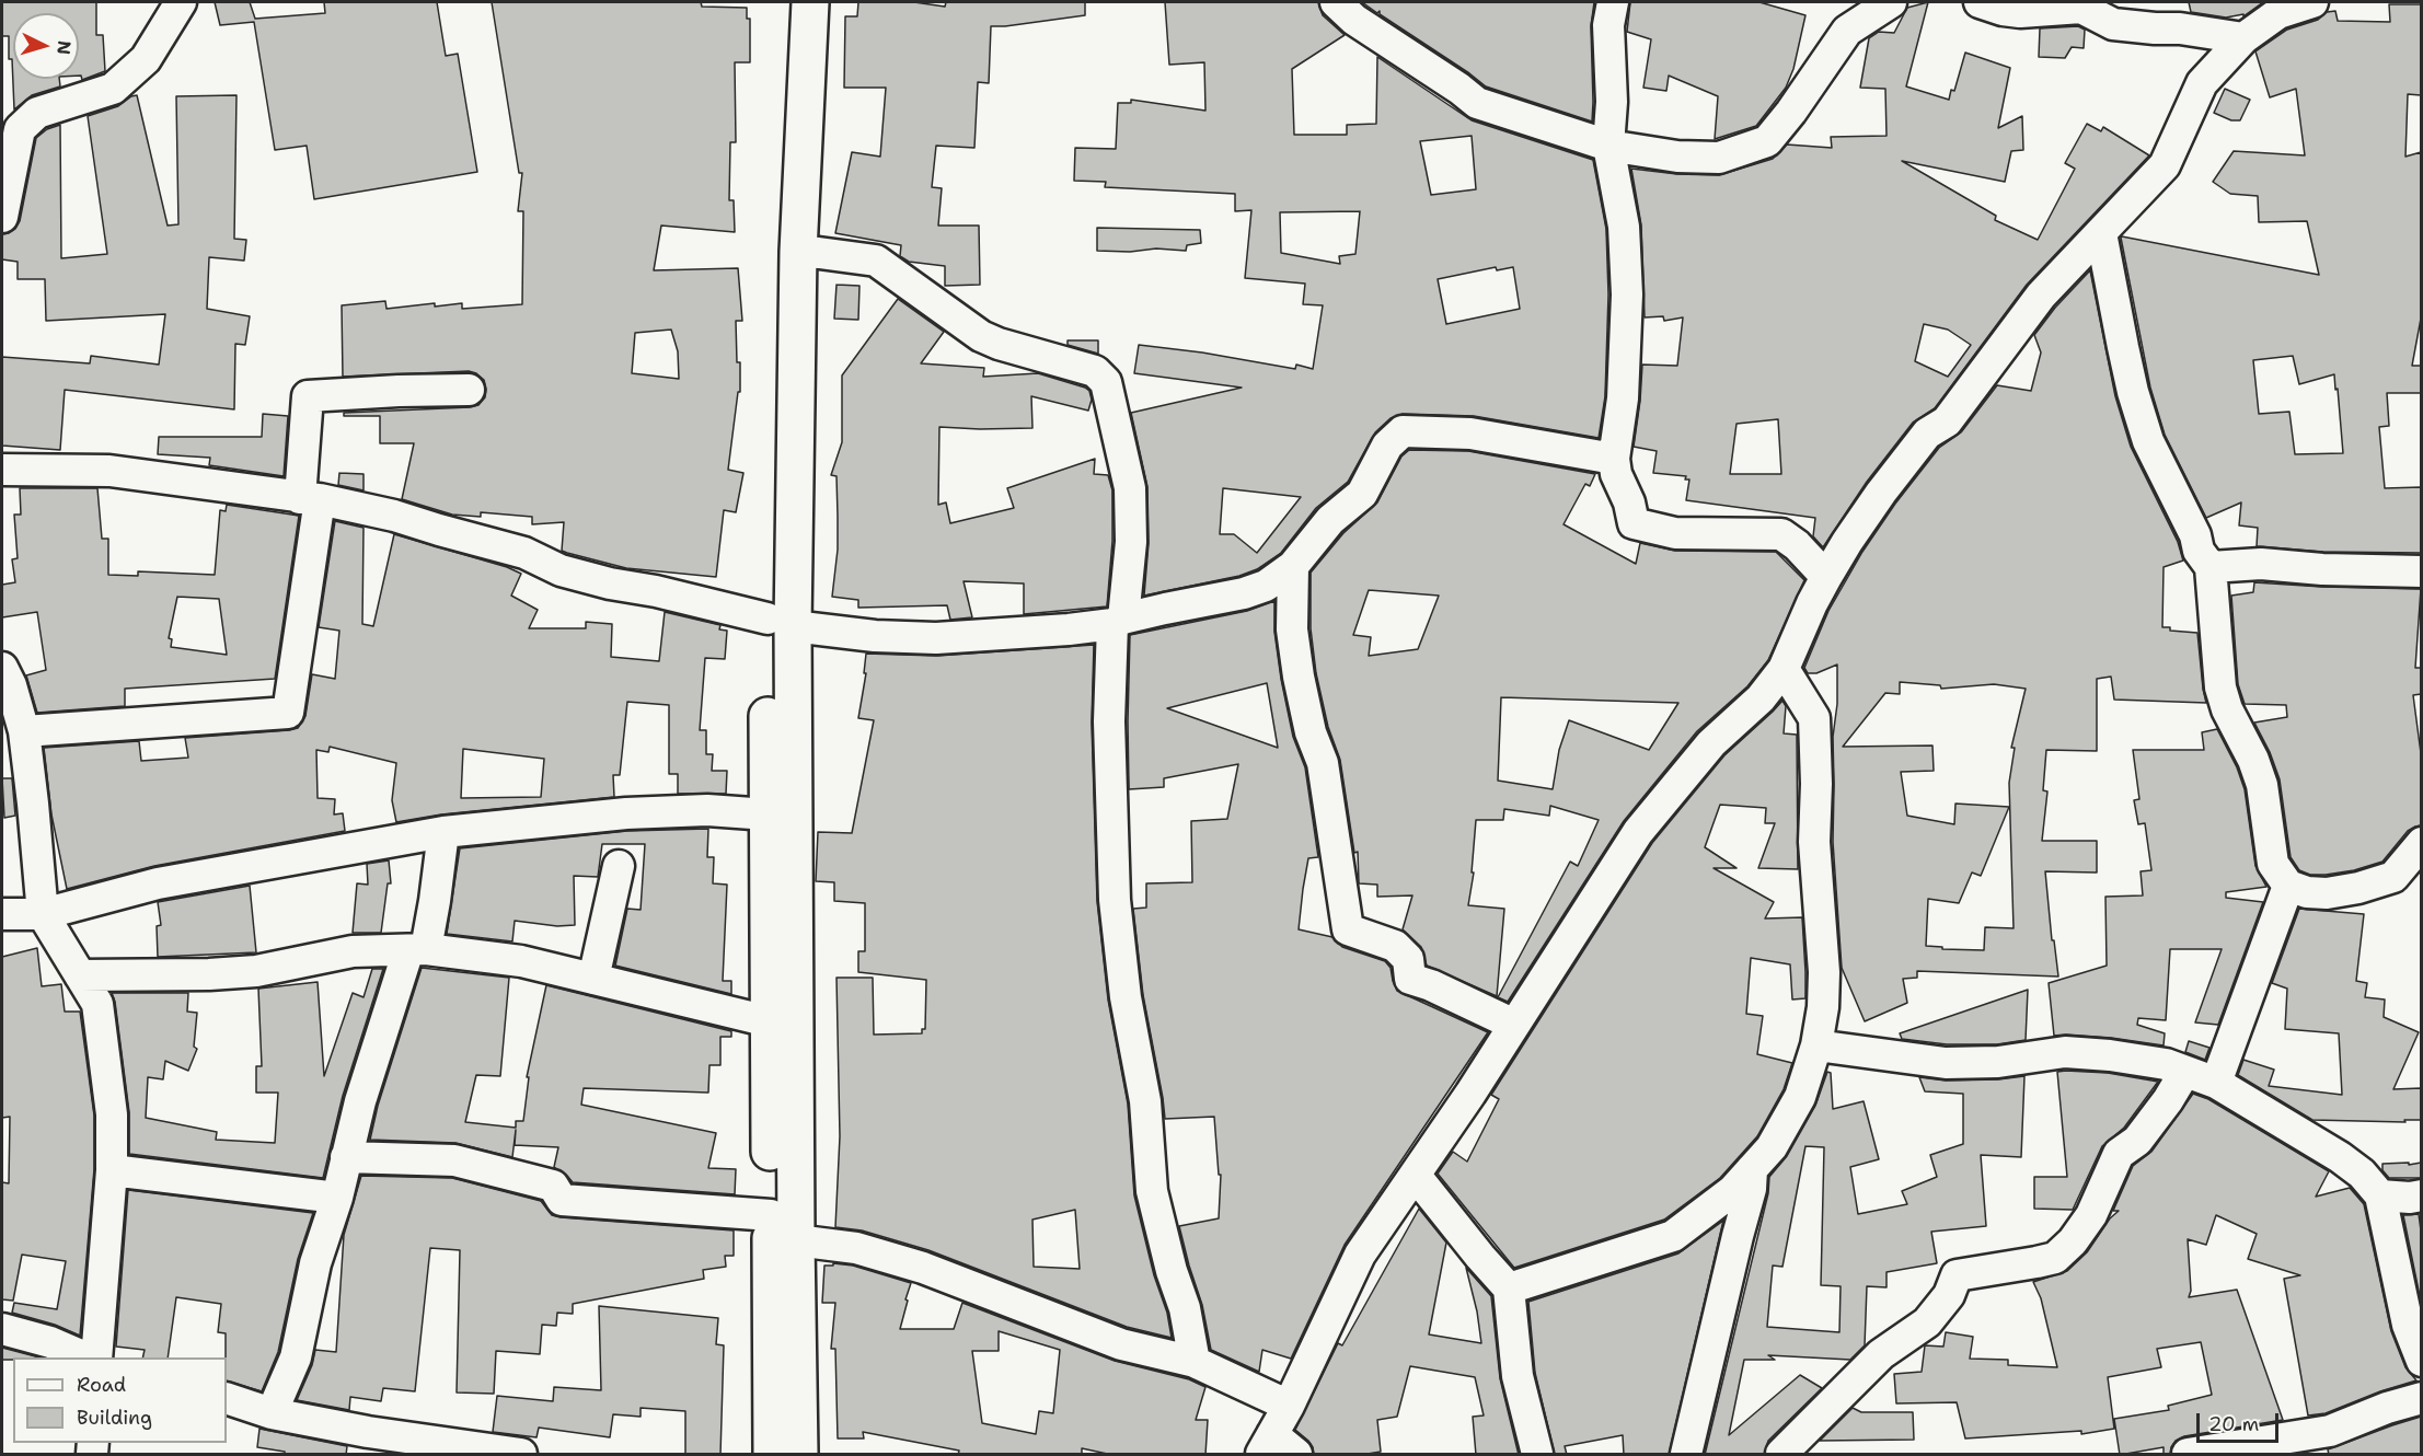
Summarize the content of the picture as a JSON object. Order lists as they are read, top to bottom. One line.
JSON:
{"legend":["Road","Building"],"scale_bar":"20 m","north":"right"}
